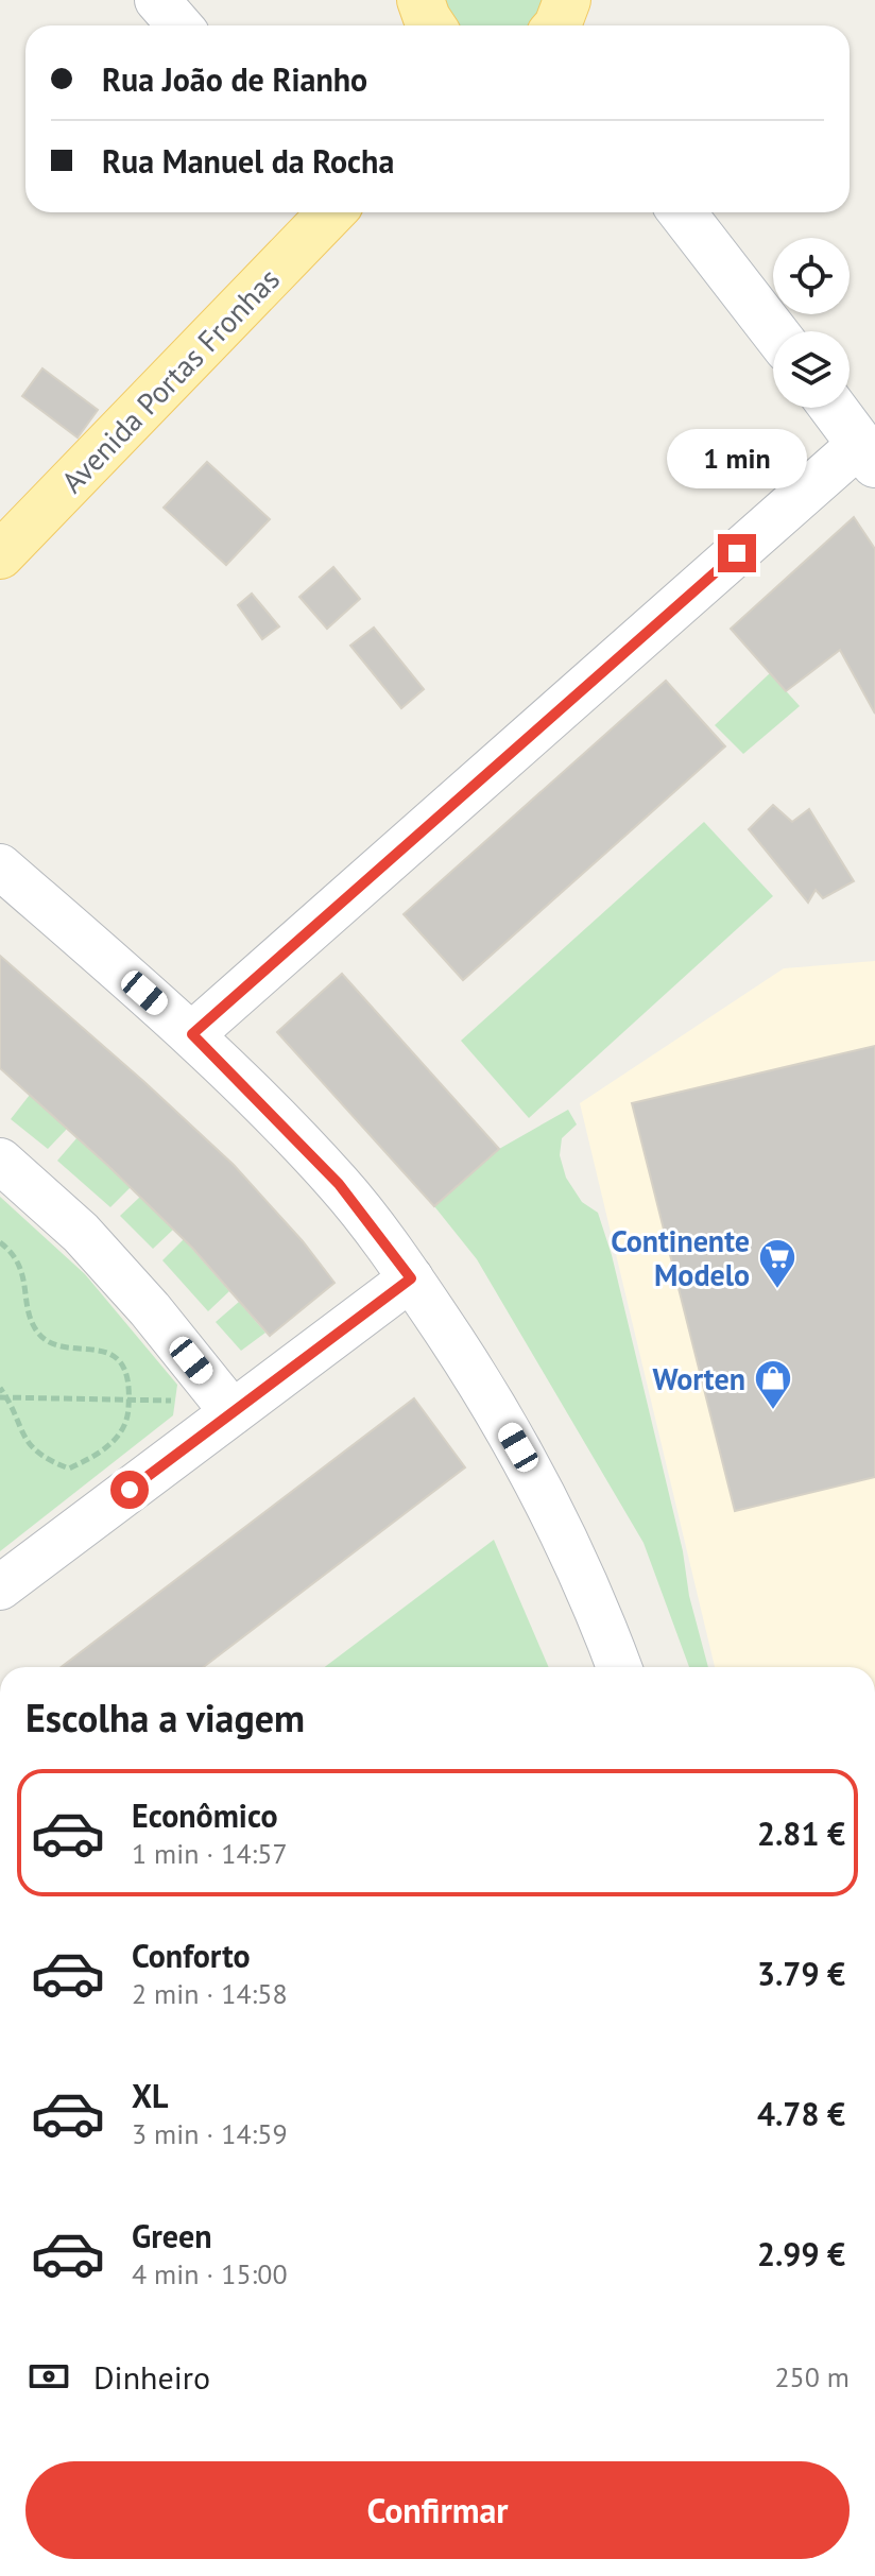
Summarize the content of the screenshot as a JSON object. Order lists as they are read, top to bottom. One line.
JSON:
{"streets":{"main road":["Avenida Portas Fronhas"]},"places":{"supermarket":["Continente Modelo"],"shop":["Worten"]},"page":{"banner":["Rua João de Rianho","Rua Manuel da Rocha"],"bubble":"1 min","heading":"Escolha a viagem","list":[{"name":"Econômico","note":"1 min · 14:57","value":"2.81 €"},{"name":"Conforto","note":"2 min · 14:58","value":"3.79 €"},{"name":"XL","note":"3 min · 14:59","value":"4.78 €"},{"name":"Green","note":"4 min · 15:00","value":"2.99 €"}],"pay":["Dinheiro","250 m"],"buttons":"Confirmar"}}
